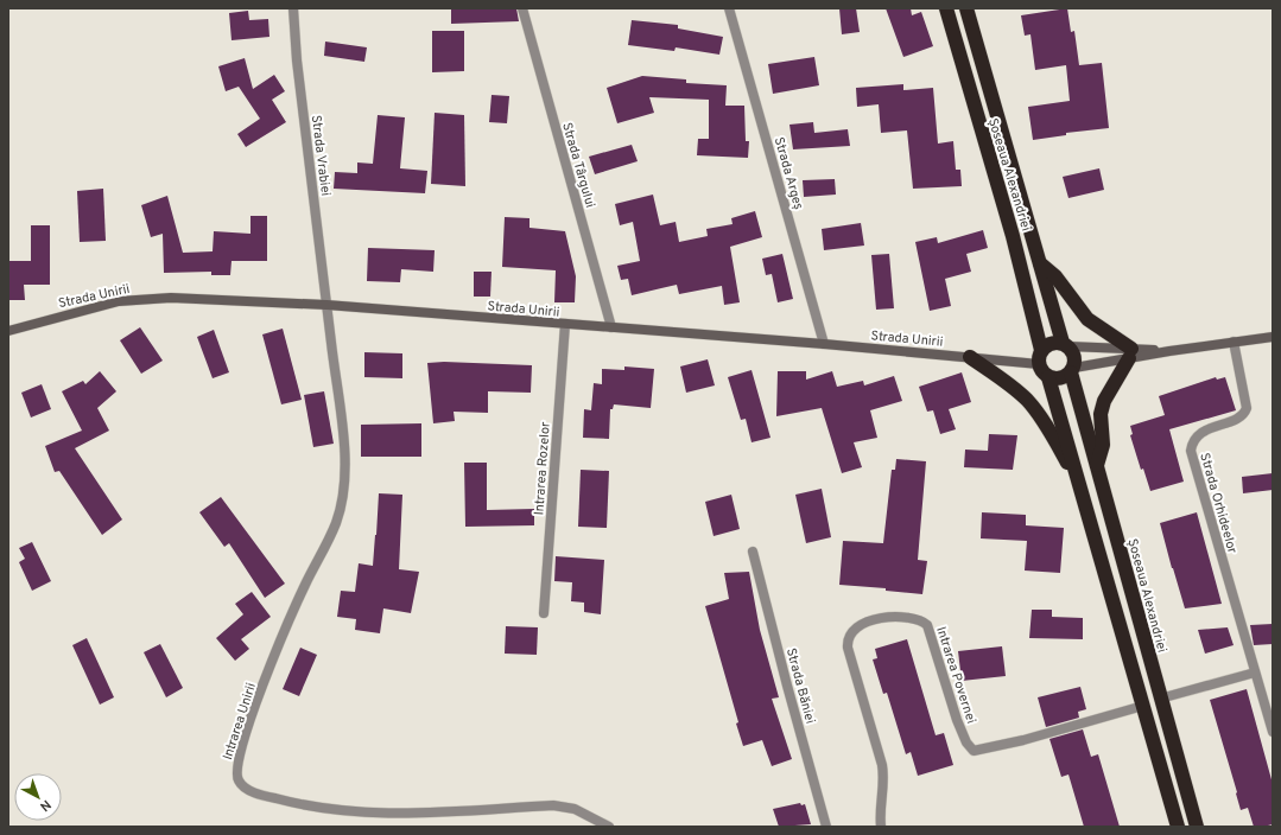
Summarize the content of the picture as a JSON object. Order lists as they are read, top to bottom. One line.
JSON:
{"streets":{"highway":["Șoseaua Alexandriei"],"main road":["Strada Unirii"],"street":["Strada Vrabiei","Strada Târgului","Strada Argeș","Intrarea Rozelor","Strada Orhideelor","Intrarea Povernei","Strada Băniei","Intrarea Unirii"]},"crossings":[["Strada Vrabiei","Strada Unirii"],["Strada Vrabiei","Intrarea Unirii"],["Strada Târgului","Strada Unirii"],["Strada Argeș","Strada Unirii"],["Șoseaua Alexandriei","Strada Unirii"],["Strada Unirii","Intrarea Rozelor"],["Strada Unirii","Intrarea Unirii"]],"north":"bottom right"}
